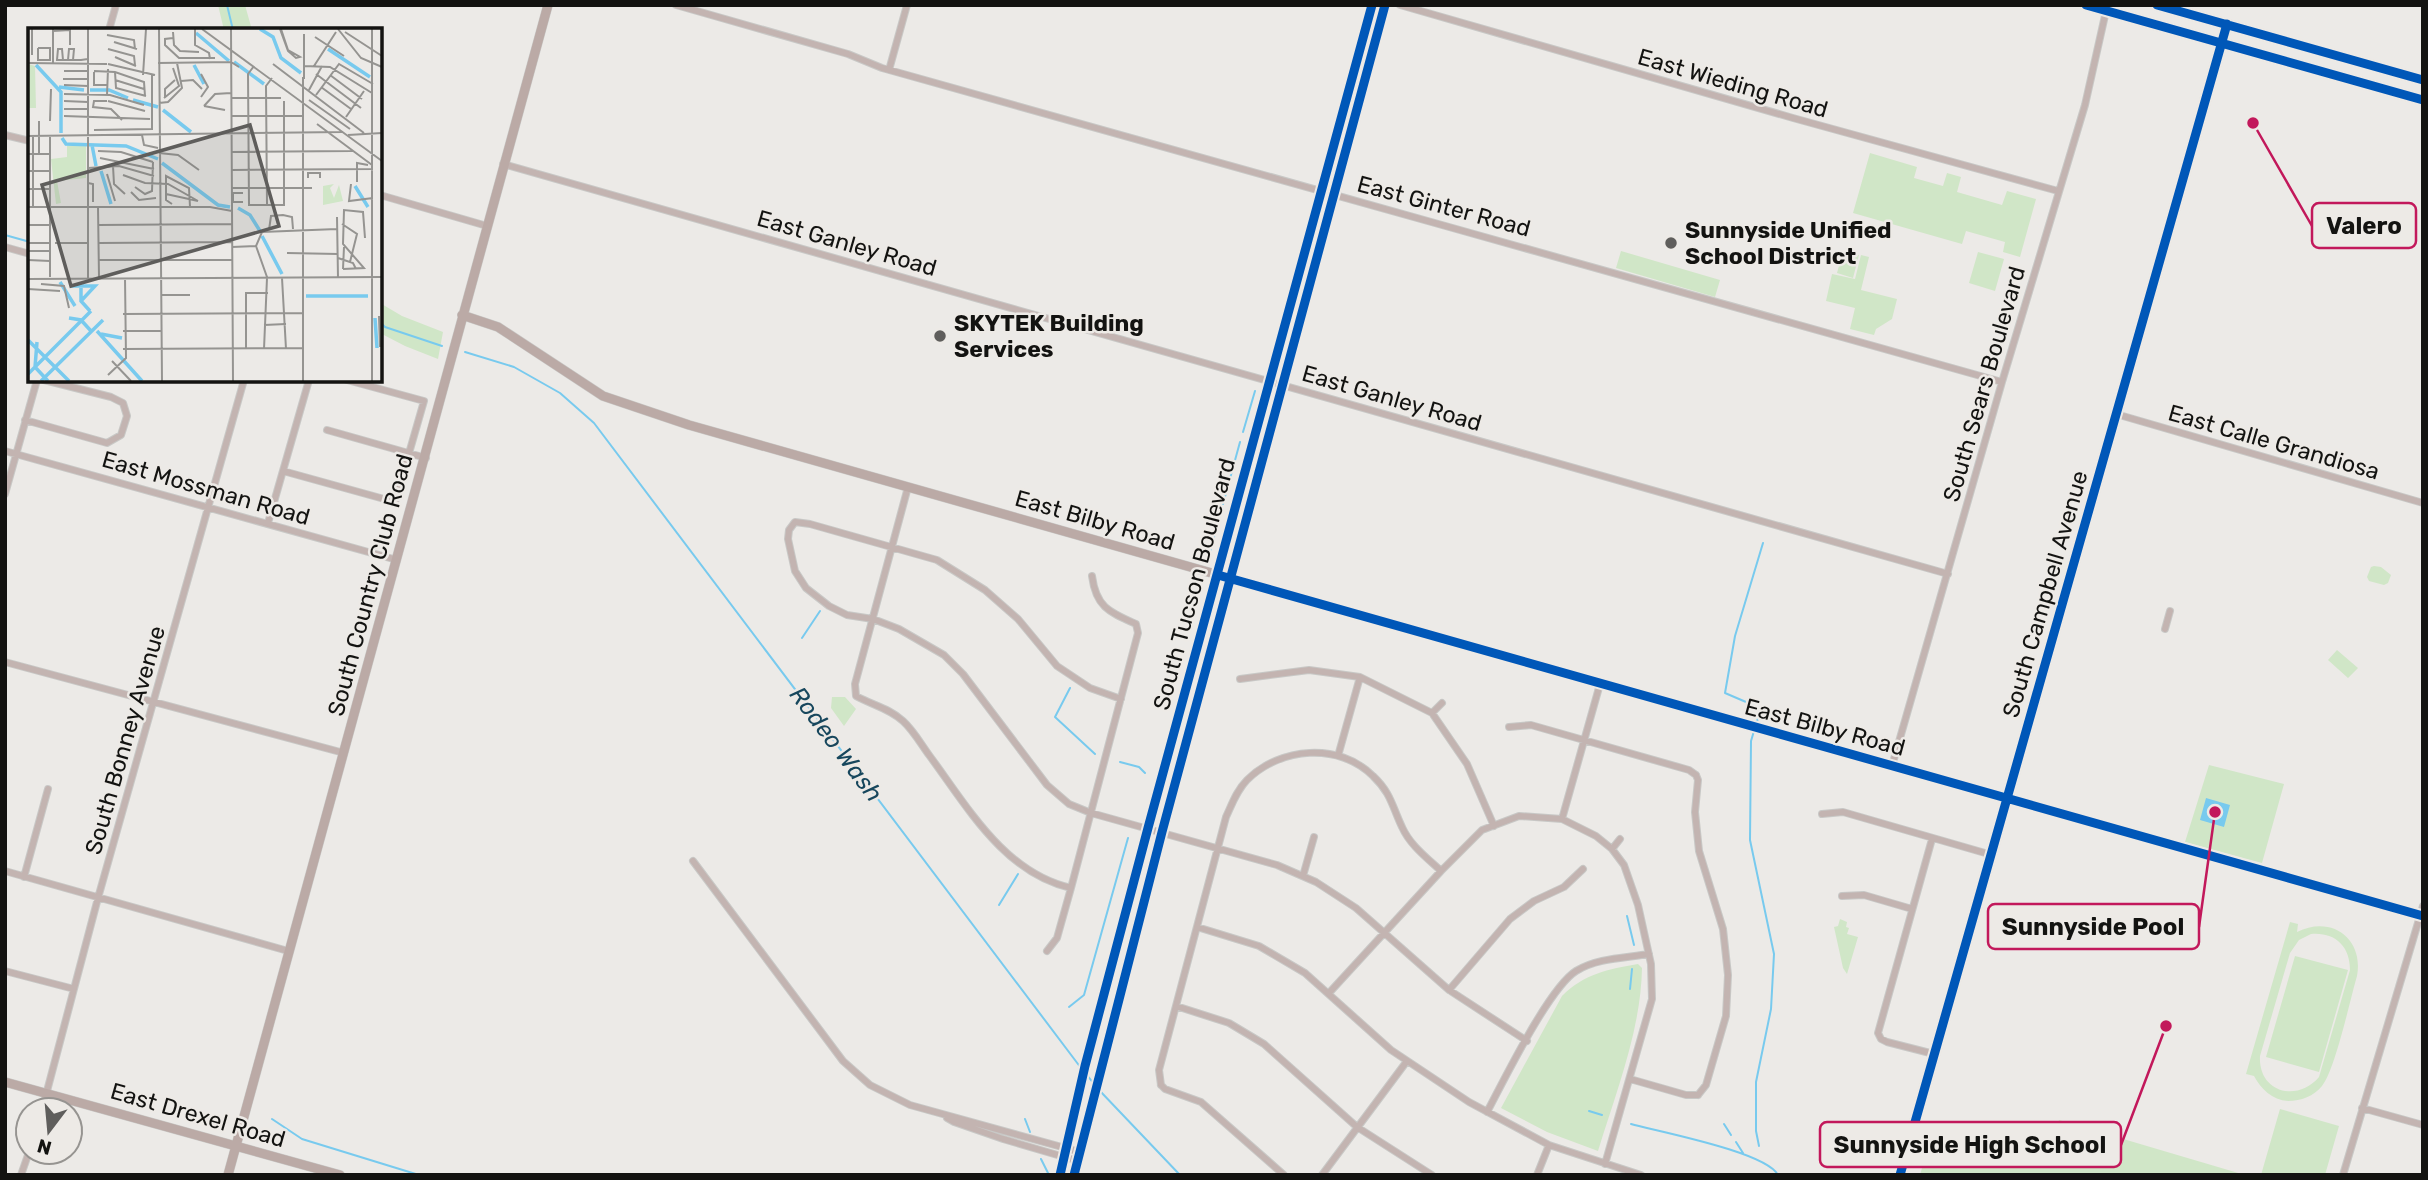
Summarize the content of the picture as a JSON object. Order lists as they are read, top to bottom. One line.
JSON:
{"streets":{"main road":["South Campbell Avenue"],"street":["East Wieding Road","East Ginter Road","East Ganley Road","South Sears Boulevard","East Calle Grandiosa","East Mossman Road","East Bilby Road","South Tucson Boulevard","South Country Club Road","South Bonney Avenue","East Drexel Road"]},"crossings":[["East Wieding Road","South Sears Boulevard"],["East Ginter Road","South Sears Boulevard"],["East Ginter Road","South Tucson Boulevard"],["East Ganley Road","South Sears Boulevard"],["East Ganley Road","South Tucson Boulevard"],["East Ganley Road","South Country Club Road"],["South Sears Boulevard","East Bilby Road"],["East Calle Grandiosa","South Campbell Avenue"],["East Mossman Road","South Country Club Road"],["East Mossman Road","South Bonney Avenue"],["East Bilby Road","South Tucson Boulevard"],["East Bilby Road","South Country Club Road"],["East Bilby Road","South Campbell Avenue"],["South Country Club Road","East Drexel Road"],["South Bonney Avenue","East Drexel Road"]],"water":["Rodeo Wash"],"places":["Valero","Sunnyside Unified School District","SKYTEK Building Services","Sunnyside Pool","Sunnyside High School"],"north":"bottom"}
